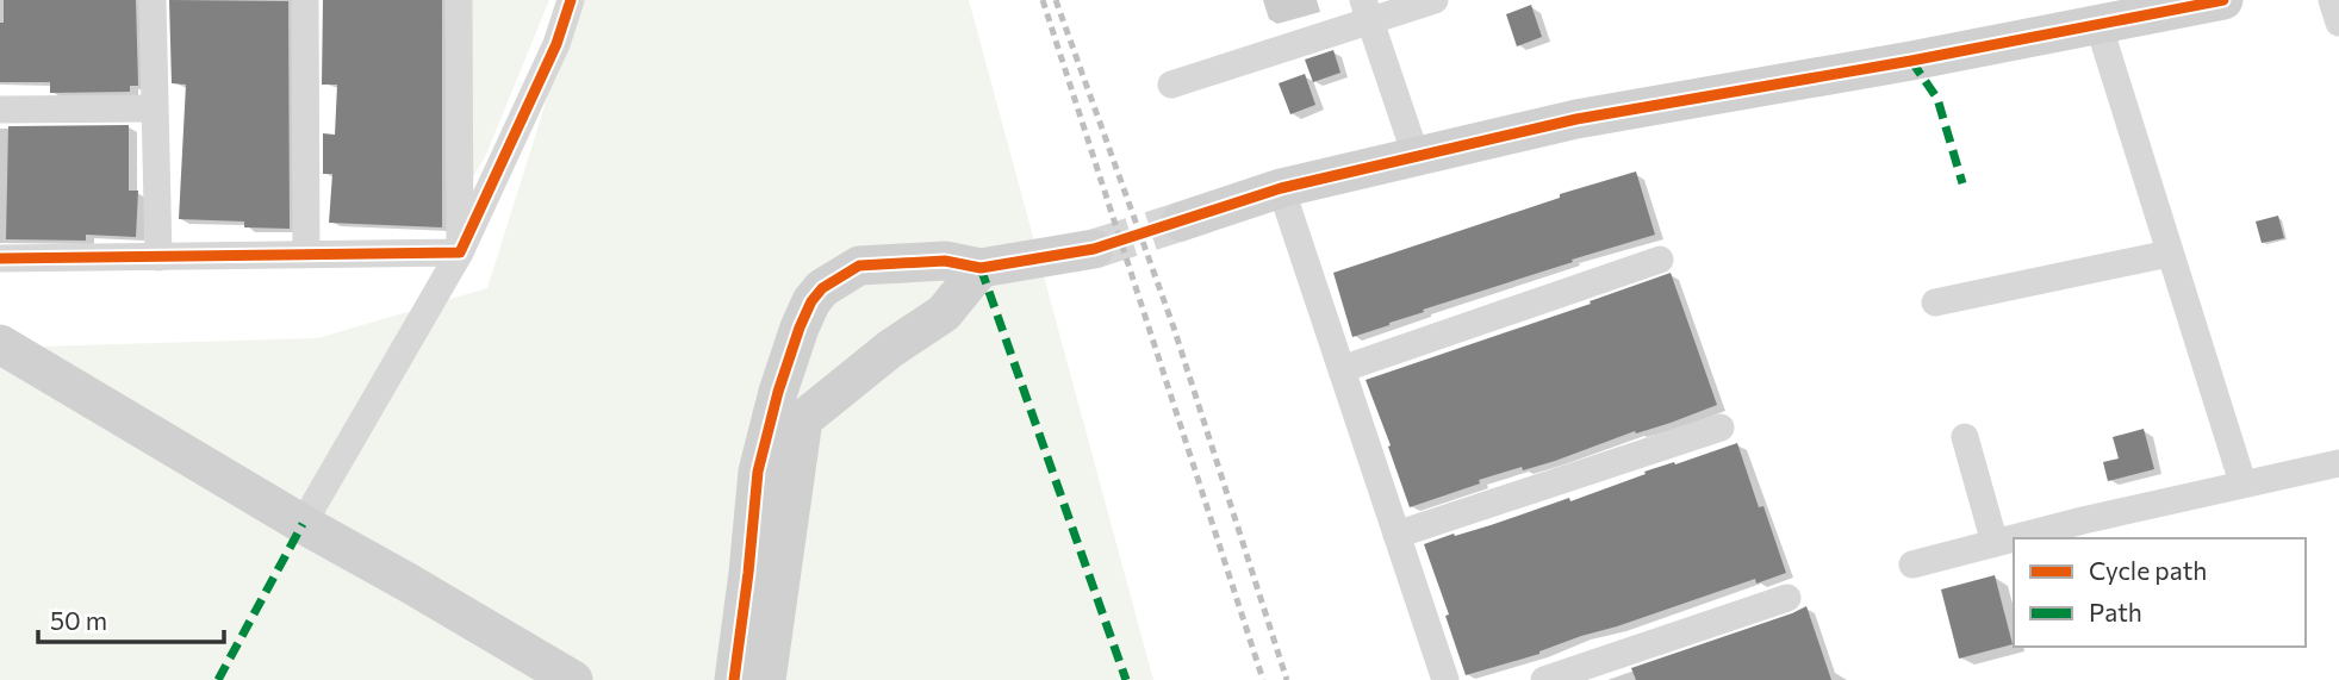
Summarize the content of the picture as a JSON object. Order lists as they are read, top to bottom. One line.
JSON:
{"legend":["Cycle path","Path"],"scale_bar":"50 m"}
